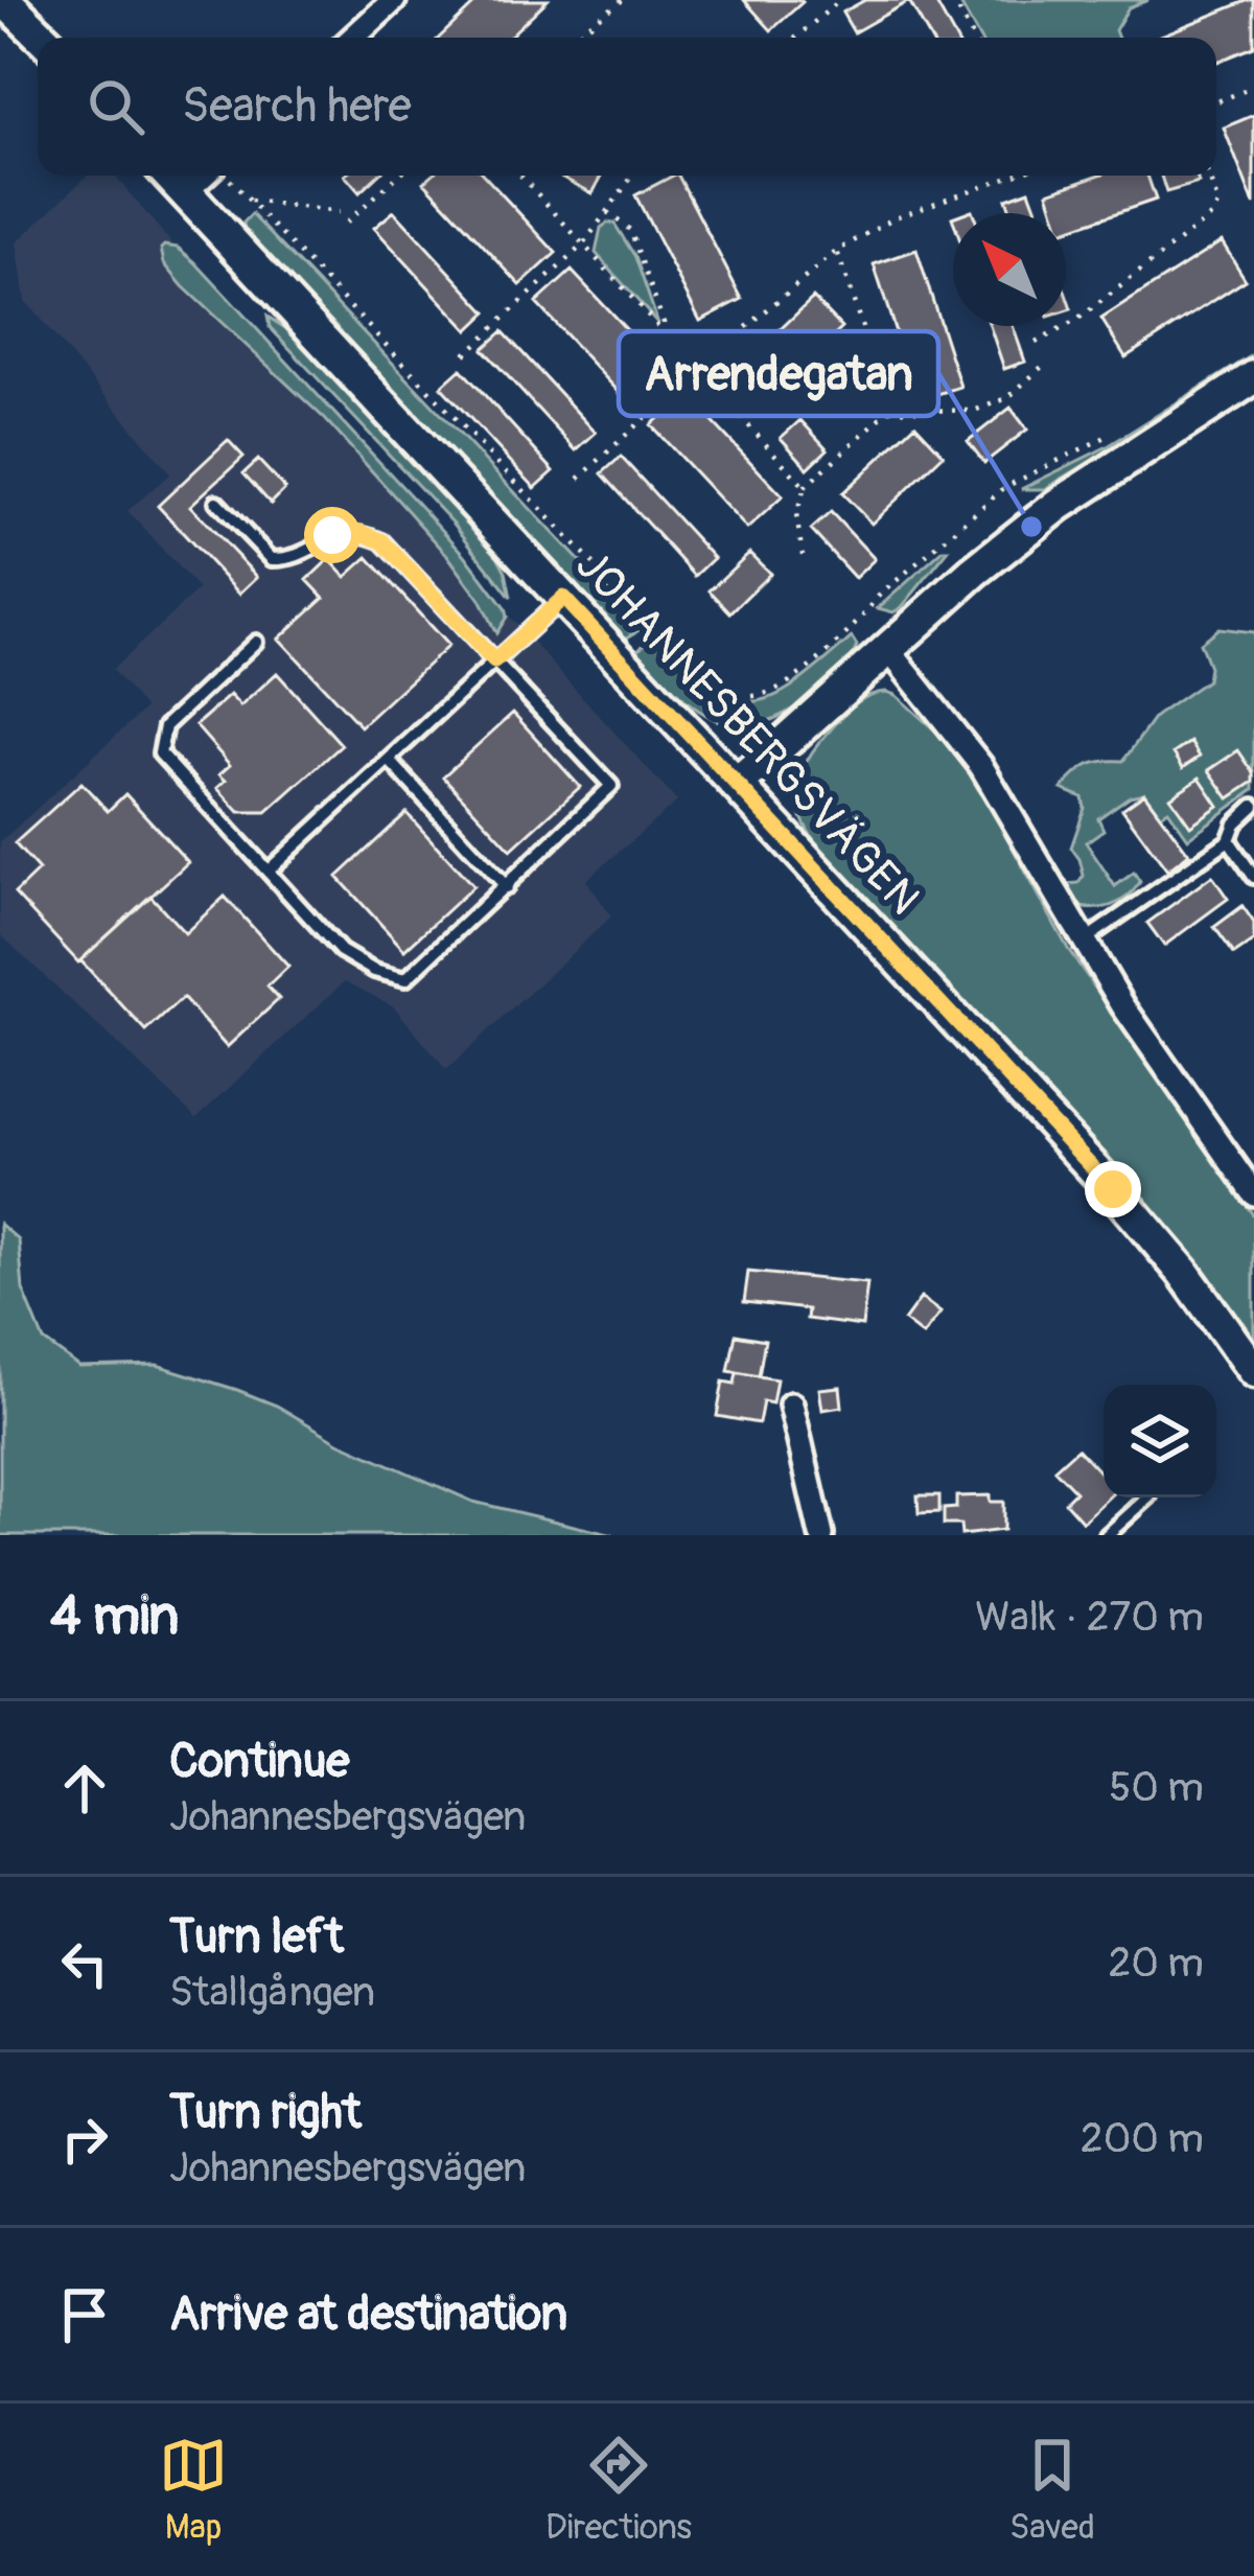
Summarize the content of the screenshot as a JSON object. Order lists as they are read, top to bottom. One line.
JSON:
{"streets":{"street":["JOHANNESBERGSVÄGEN"]},"places":["Arrendegatan"],"north":"top left","page":{"search":"Search here","heading":["4 min","Walk · 270 m"],"list":[["Continue","Johannesbergsvägen","50 m"],["Turn left","Stallgången","20 m"],["Turn right","Johannesbergsvägen","200 m"],"Arrive at destination"],"nav":["Map","Directions","Saved"]}}
